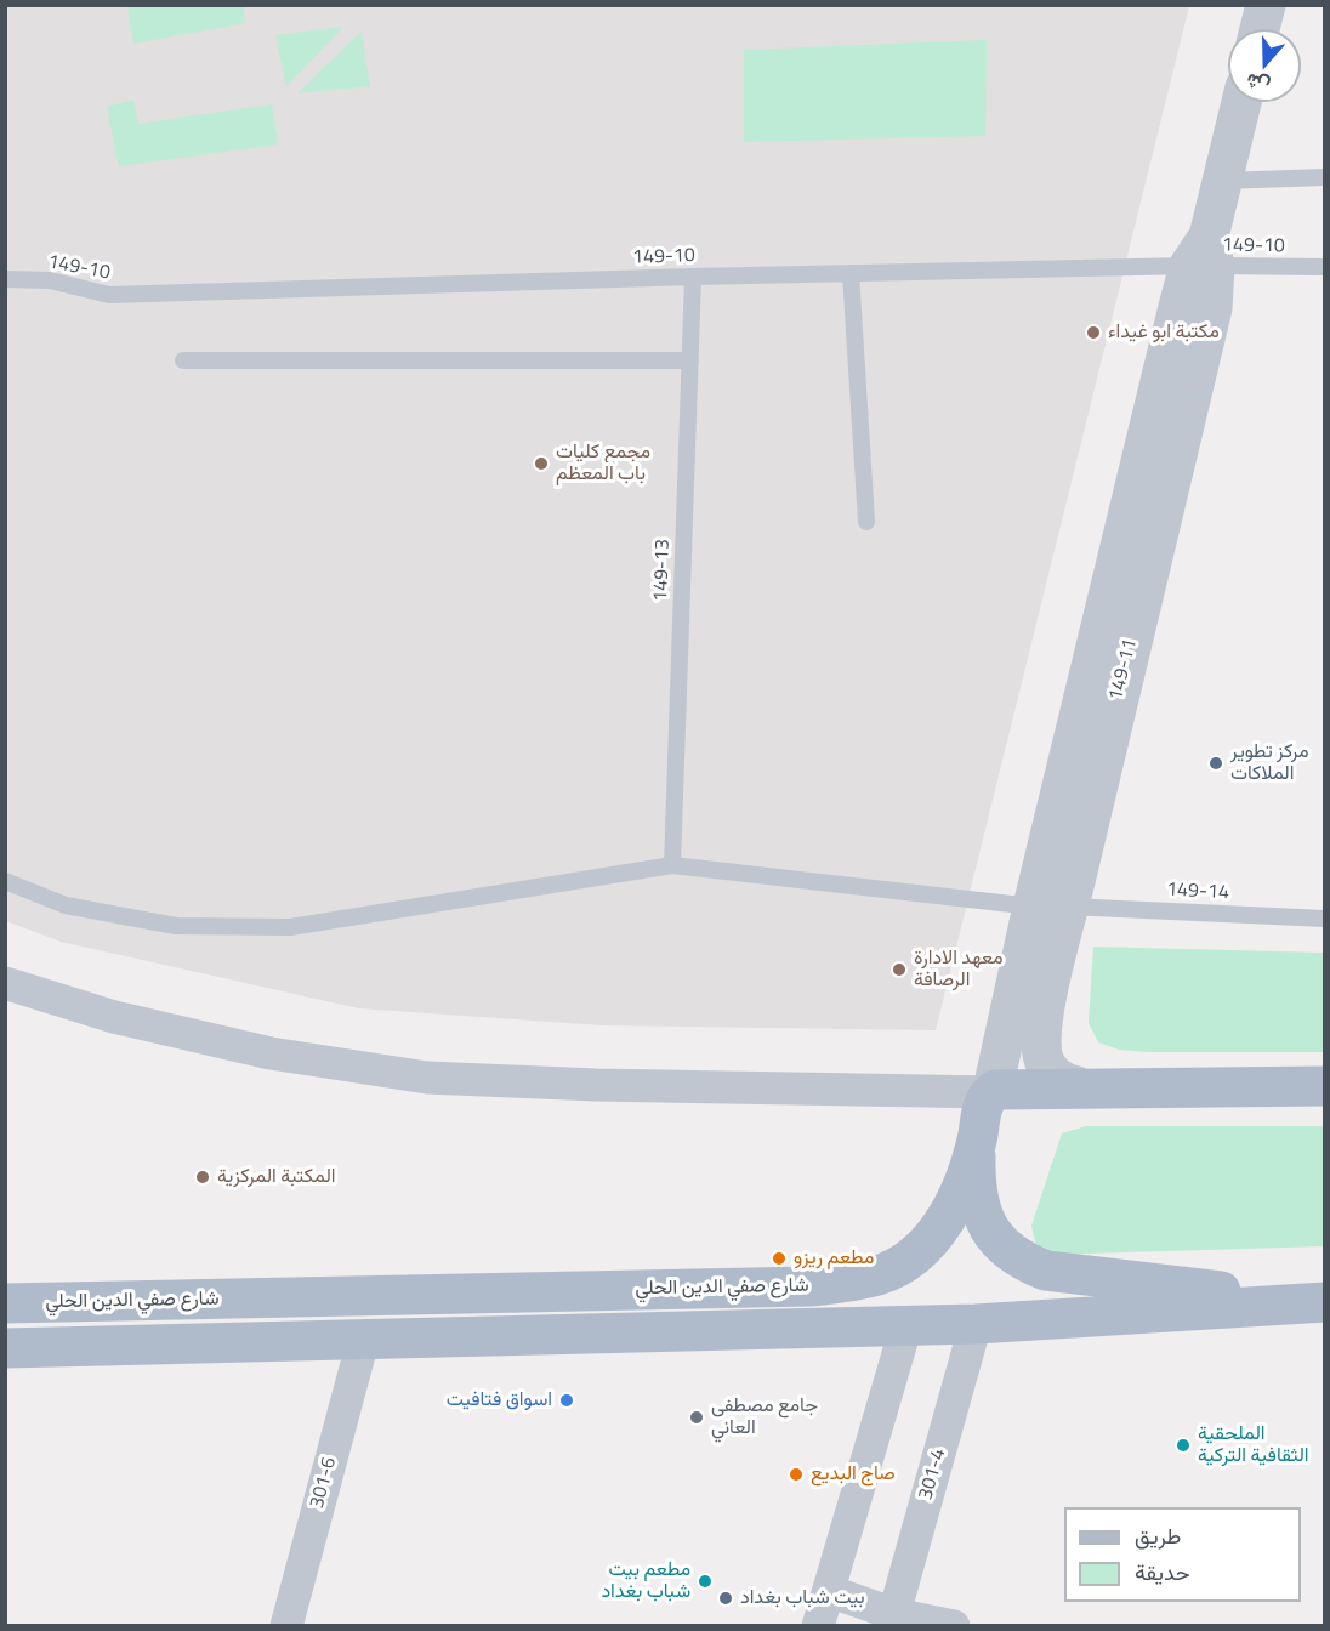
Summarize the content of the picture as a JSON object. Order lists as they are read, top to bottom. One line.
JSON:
{"streets":{"main road":["شارع صفي الدين الحلي"],"street":["149-11","301-4","301-6"],"lane":["149-10","149-13","149-14"]},"crossings":[["149-10","149-13"],["149-10","149-11"],["149-13","149-14"],["149-11","149-14"],["149-11","شارع صفي الدين الحلي"]],"places":["مكتبة ابو غيداء","مجمع كليات باب المعظم","مركز تطوير الملاكات","معهد الادارة الرصافة","المكتبة المركزية","مطعم ريزو","اسواق فتافيت","جامع مصطفى العاني","الملحقية الثقافية التركية","صاج البديع","مطعم بيت شباب بغداد","بيت شباب بغداد"],"legend":["طريق","حديقة"],"north":"bottom"}
